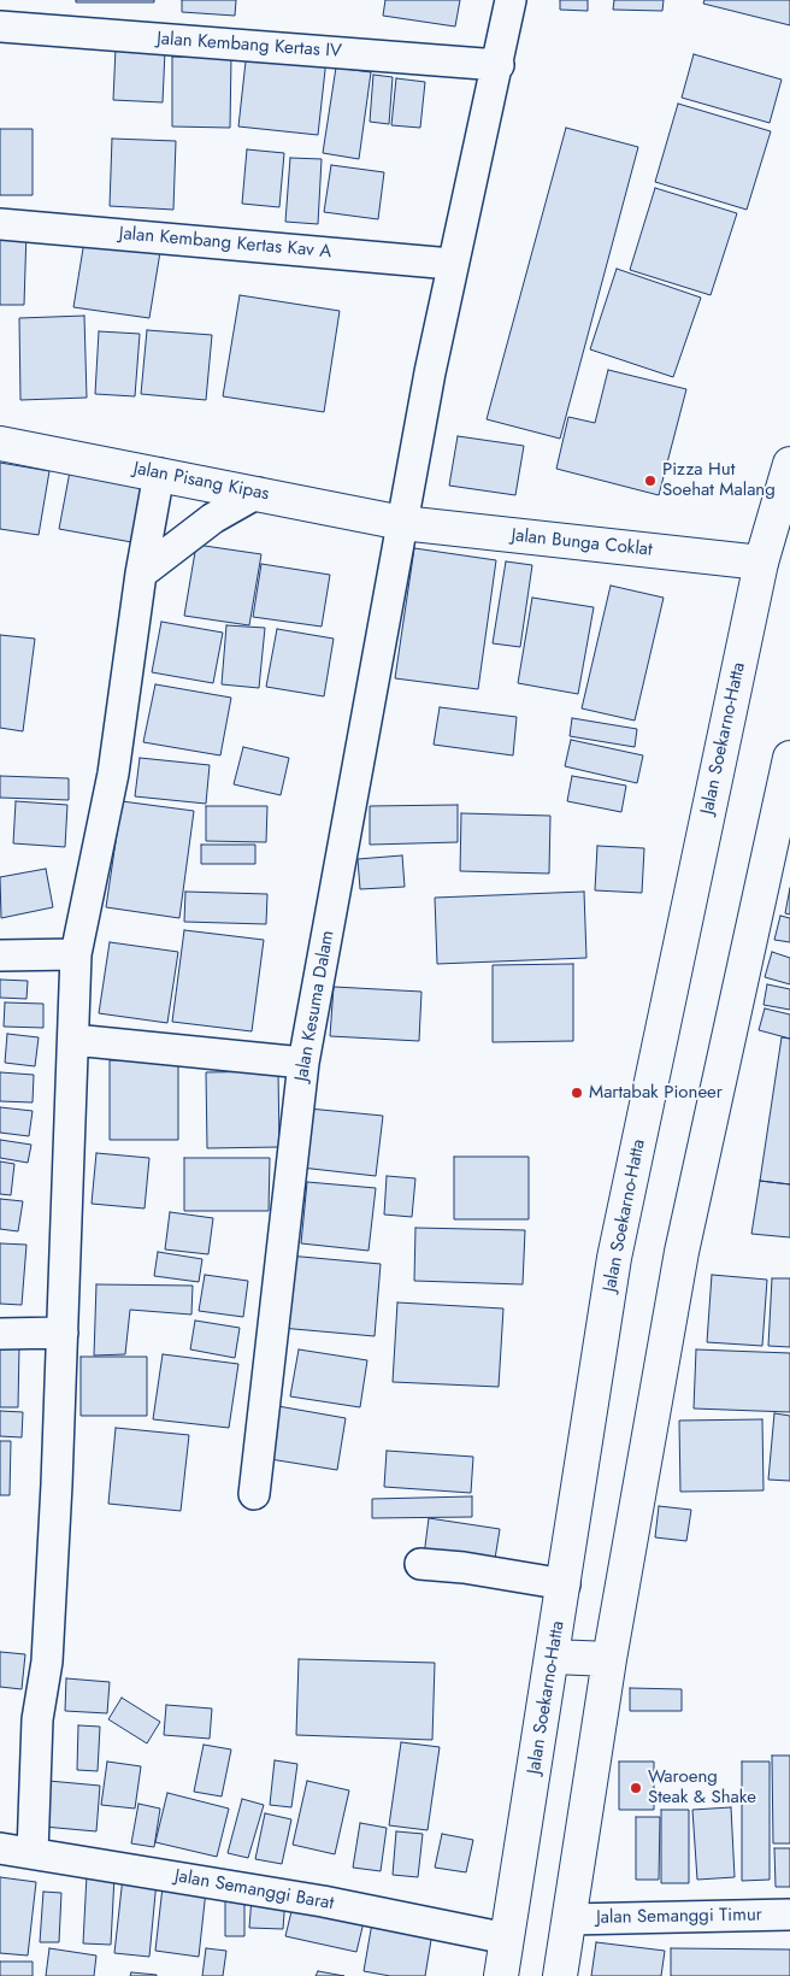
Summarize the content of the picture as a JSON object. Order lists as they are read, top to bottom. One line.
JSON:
{"streets":{"main road":["Jalan Pisang Kipas","Jalan Bunga Coklat","Jalan Soekarno-Hatta"],"street":["Jalan Kembang Kertas IV","Jalan Kembang Kertas Kav A","Jalan Kesuma Dalam","Jalan Semanggi Barat","Jalan Semanggi Timur"]},"crossings":[["Jalan Kembang Kertas IV","Jalan Kesuma Dalam"],["Jalan Kembang Kertas Kav A","Jalan Kesuma Dalam"],["Jalan Pisang Kipas","Jalan Bunga Coklat"],["Jalan Pisang Kipas","Jalan Kesuma Dalam"],["Jalan Bunga Coklat","Jalan Soekarno-Hatta"],["Jalan Bunga Coklat","Jalan Kesuma Dalam"],["Jalan Soekarno-Hatta","Jalan Semanggi Barat"]],"places":["Pizza Hut Soehat Malang","Martabak Pioneer","Waroeng Steak & Shake"]}
